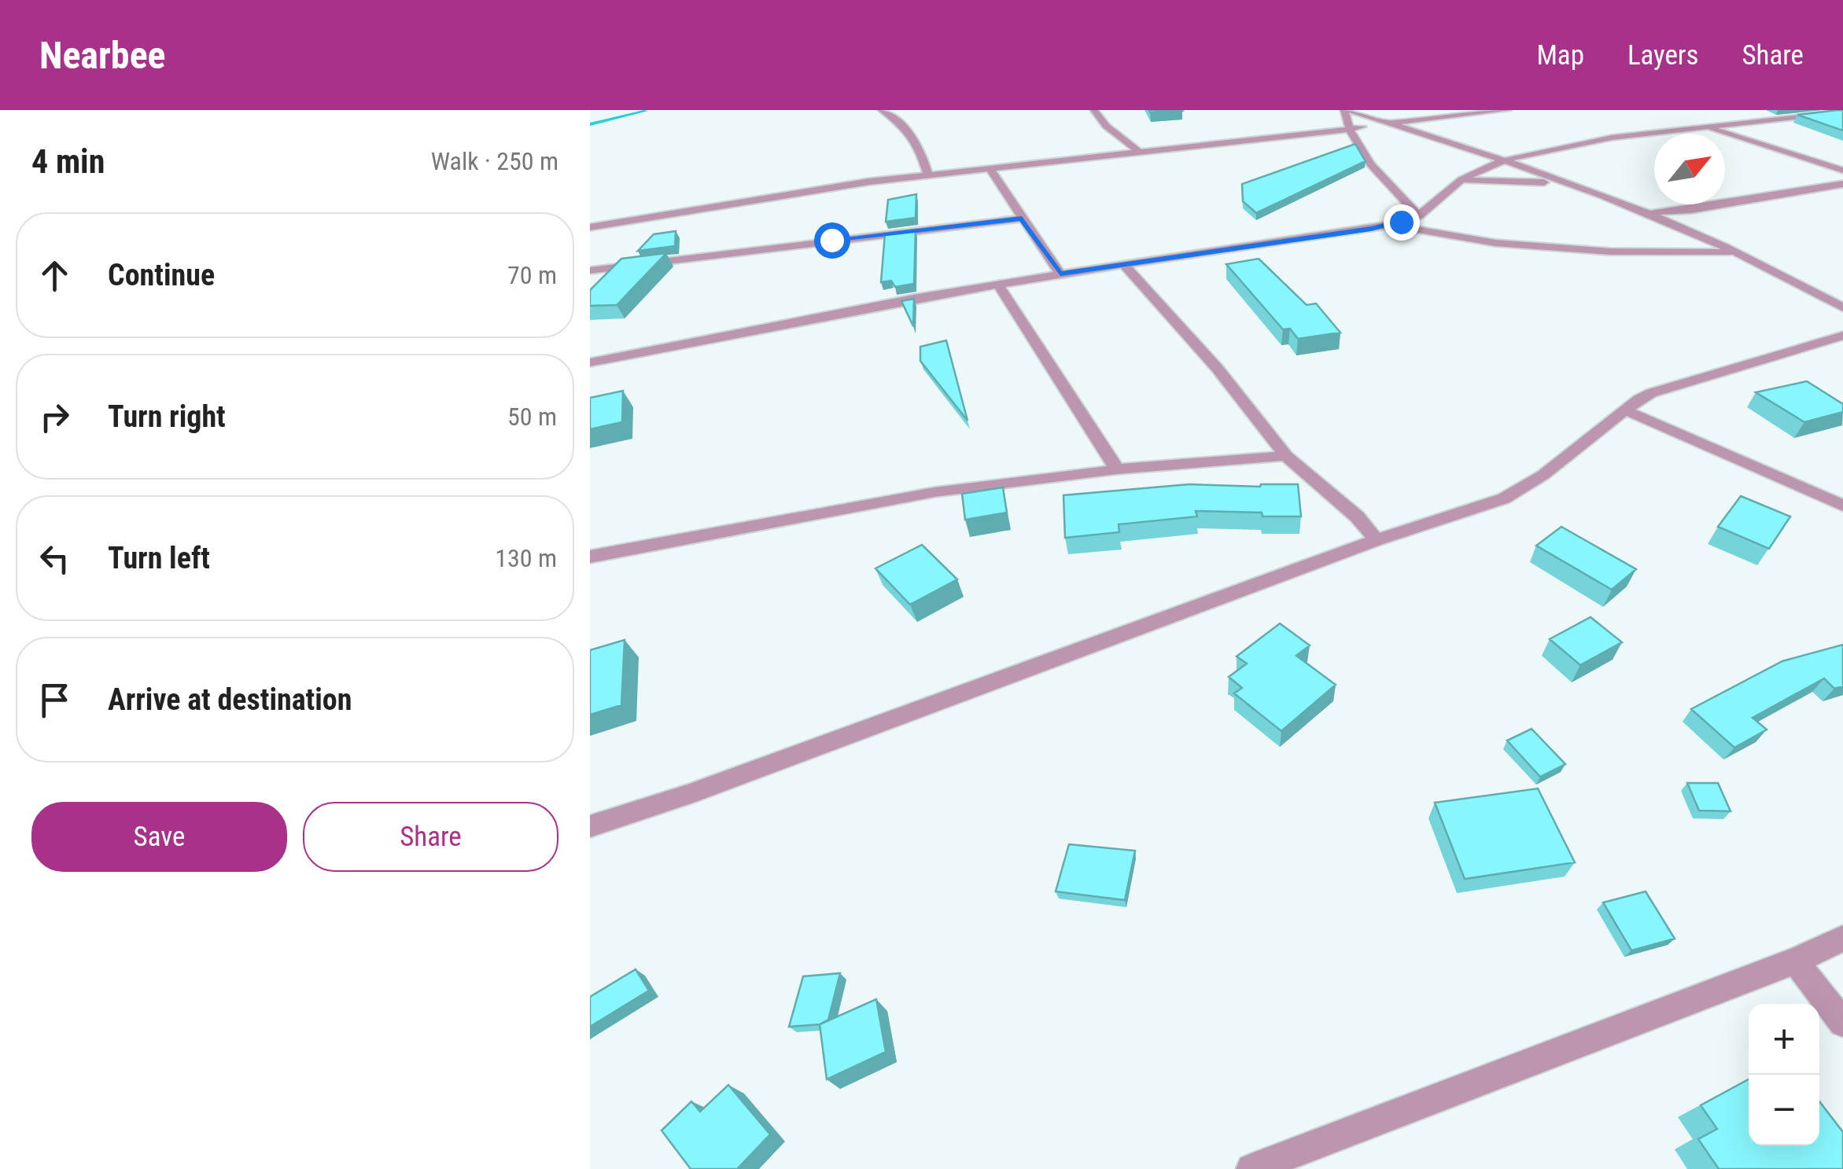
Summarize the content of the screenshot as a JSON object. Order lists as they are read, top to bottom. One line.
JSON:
{"north":"top right","page":{"header":"Nearbee","nav":["Map","Layers","Share"],"heading":["4 min","Walk · 250 m"],"list":[["Continue","70 m"],["Turn right","50 m"],["Turn left","130 m"],"Arrive at destination"],"buttons":["Save","Share"],"map_buttons":["+","−"]}}
